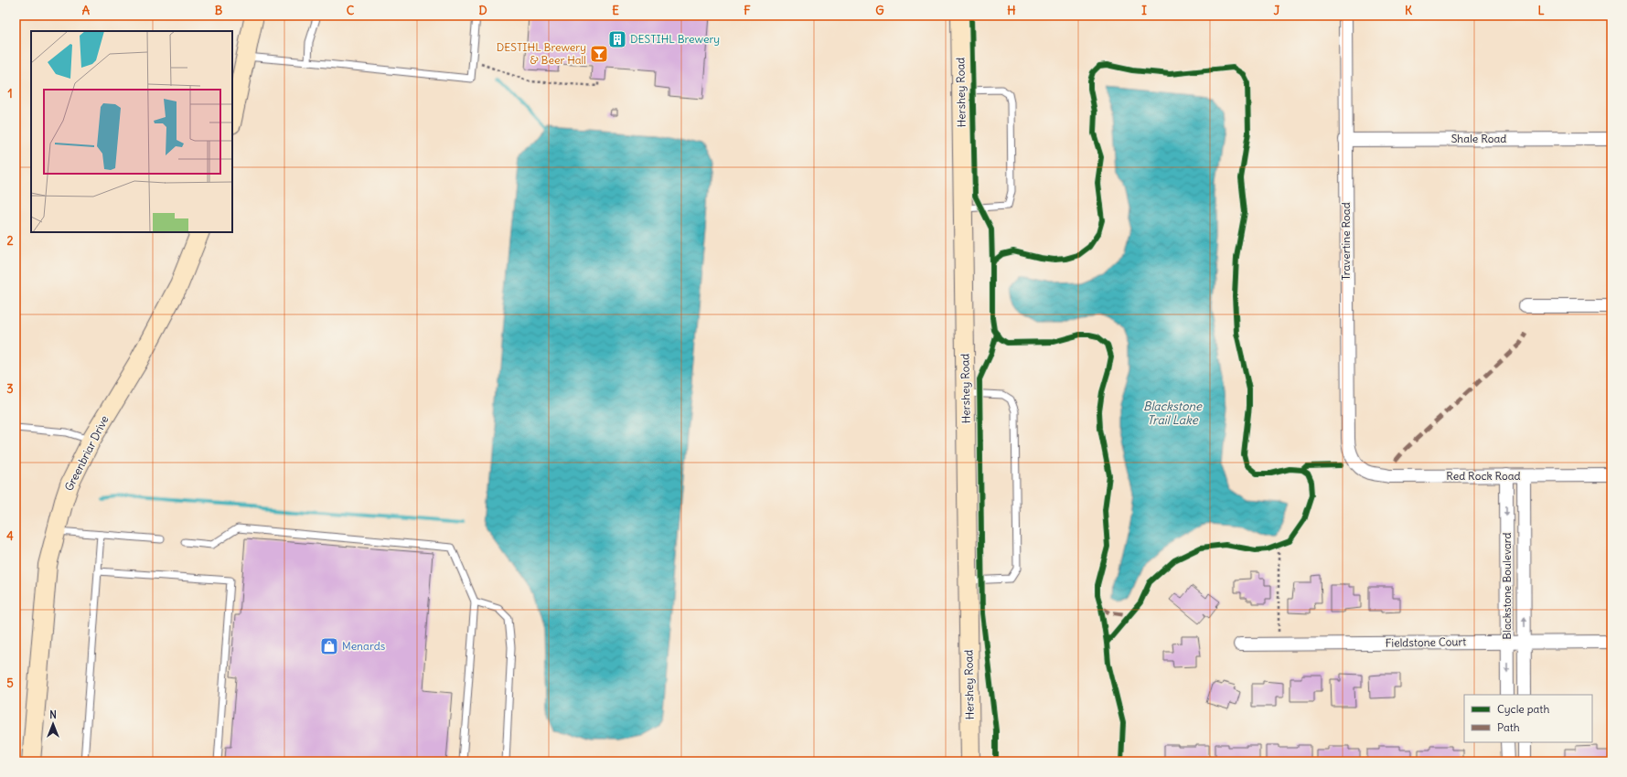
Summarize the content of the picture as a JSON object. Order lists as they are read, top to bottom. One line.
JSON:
{"streets":{"street":["Hershey Road","Shale Road","Travertine Road","Greenbriar Drive","Red Rock Road","Blackstone Boulevard","Fieldstone Court"]},"crossings":[["Shale Road","Travertine Road"],["Travertine Road","Red Rock Road"],["Red Rock Road","Blackstone Boulevard"],["Blackstone Boulevard","Fieldstone Court"]],"water":["Blackstone Trail Lake"],"places":{"building":["DESTIHL Brewery"],"bar":["DESTIHL Brewery & Beer Hall"],"shop":["Menards"]},"legend":["Cycle path","Path"],"north":"top","grid":{"columns":["A","B","C","D","E","F","G","H","I","J","K","L"],"rows":["1","2","3","4","5"]}}
